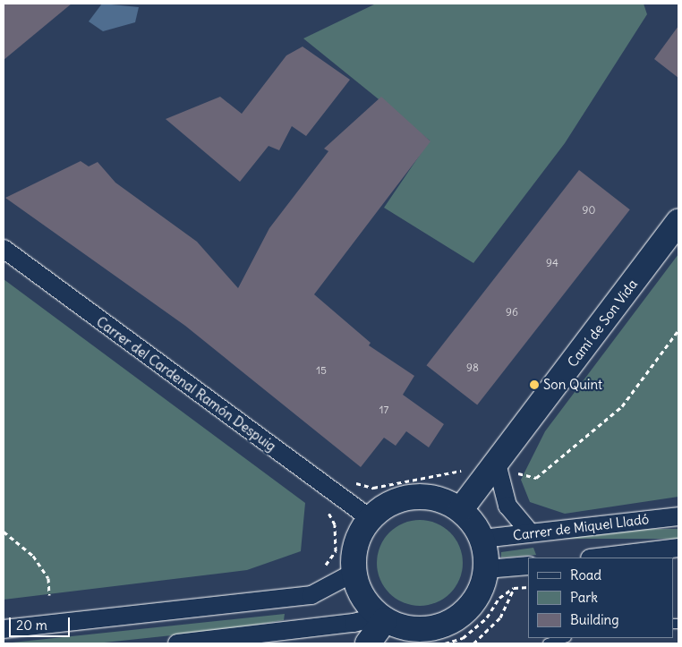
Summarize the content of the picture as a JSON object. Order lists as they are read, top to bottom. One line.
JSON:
{"streets":{"street":["Camí de Son Vida","Carrer del Cardenal Ramón Despuig","Carrer de Miquel Lladó"]},"crossings":[["Camí de Son Vida","Carrer del Cardenal Ramón Despuig"],["Camí de Son Vida","Carrer de Miquel Lladó"],["Carrer del Cardenal Ramón Despuig","Carrer de Miquel Lladó"]],"places":["Son Quint"],"house_numbers":["90","94","96","98","15","17"],"legend":["Road","Park","Building"],"scale_bar":"20 m"}
